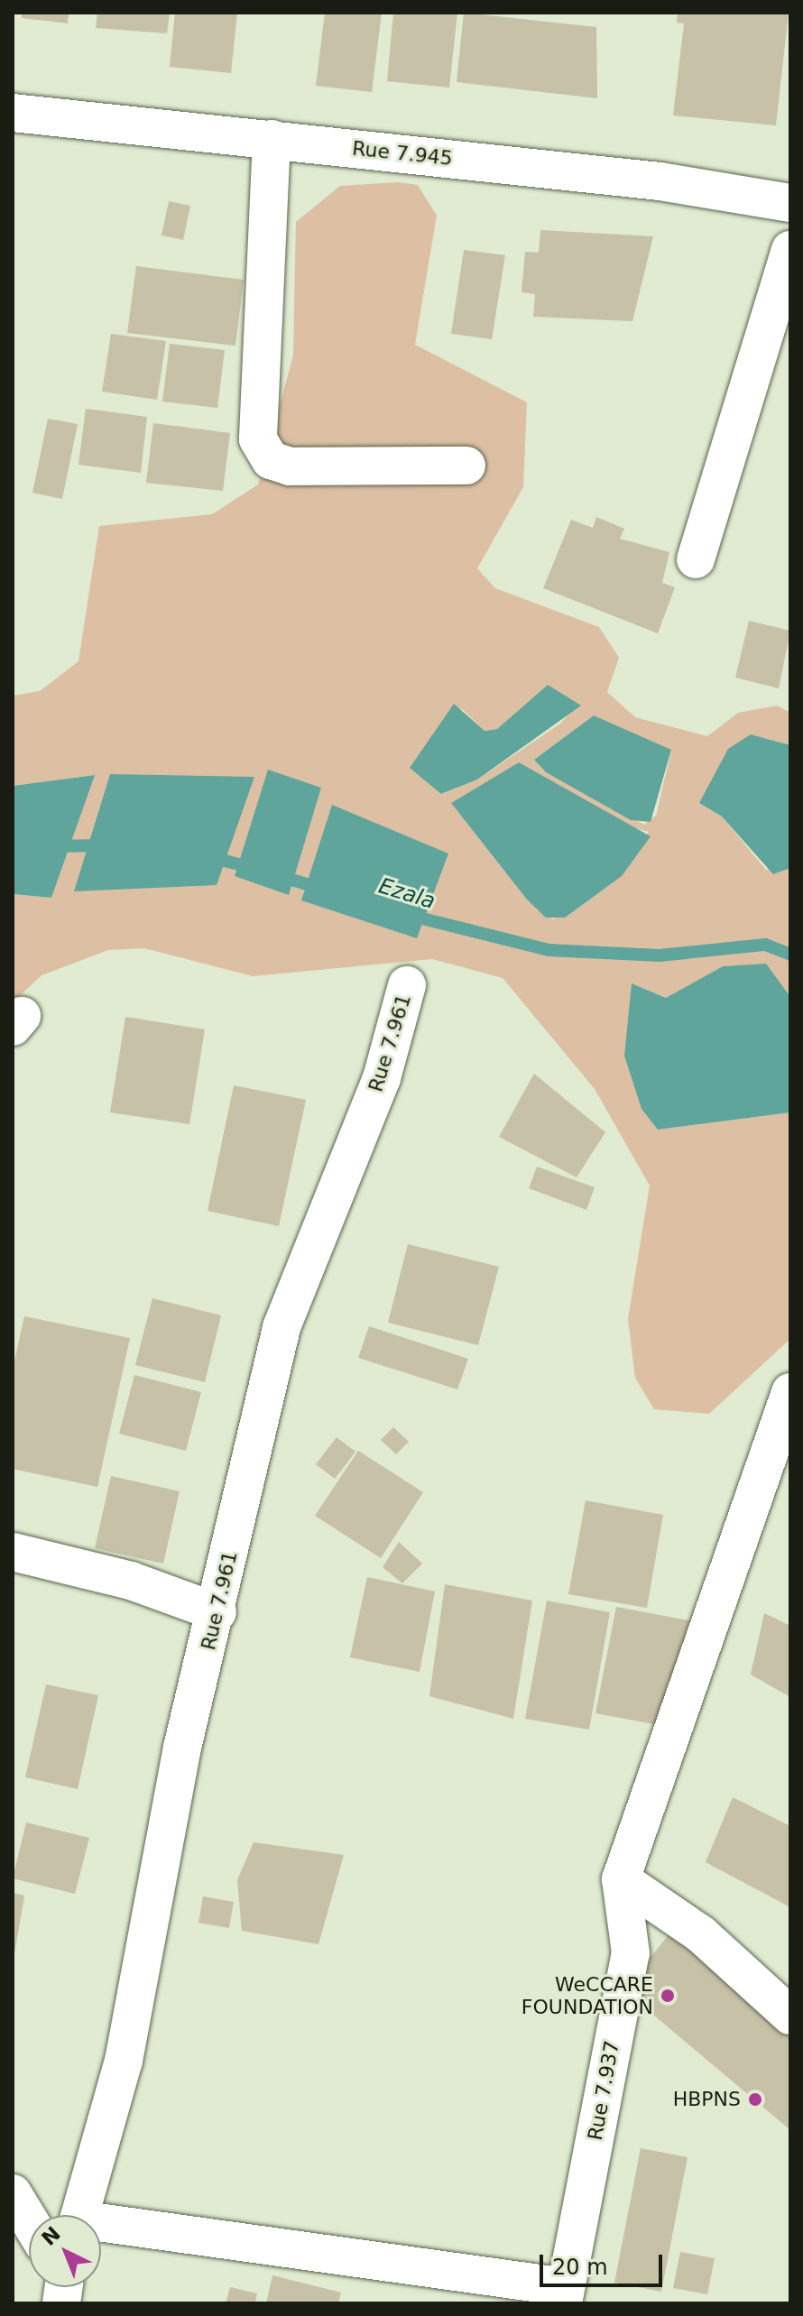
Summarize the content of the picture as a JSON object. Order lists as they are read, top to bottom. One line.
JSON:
{"streets":{"street":["Rue 7.945","Rue 7.961","Rue 7.937"]},"water":["Ezala"],"places":["WeCCARE FOUNDATION","HBPNS"],"scale_bar":"20 m","north":"top left"}
